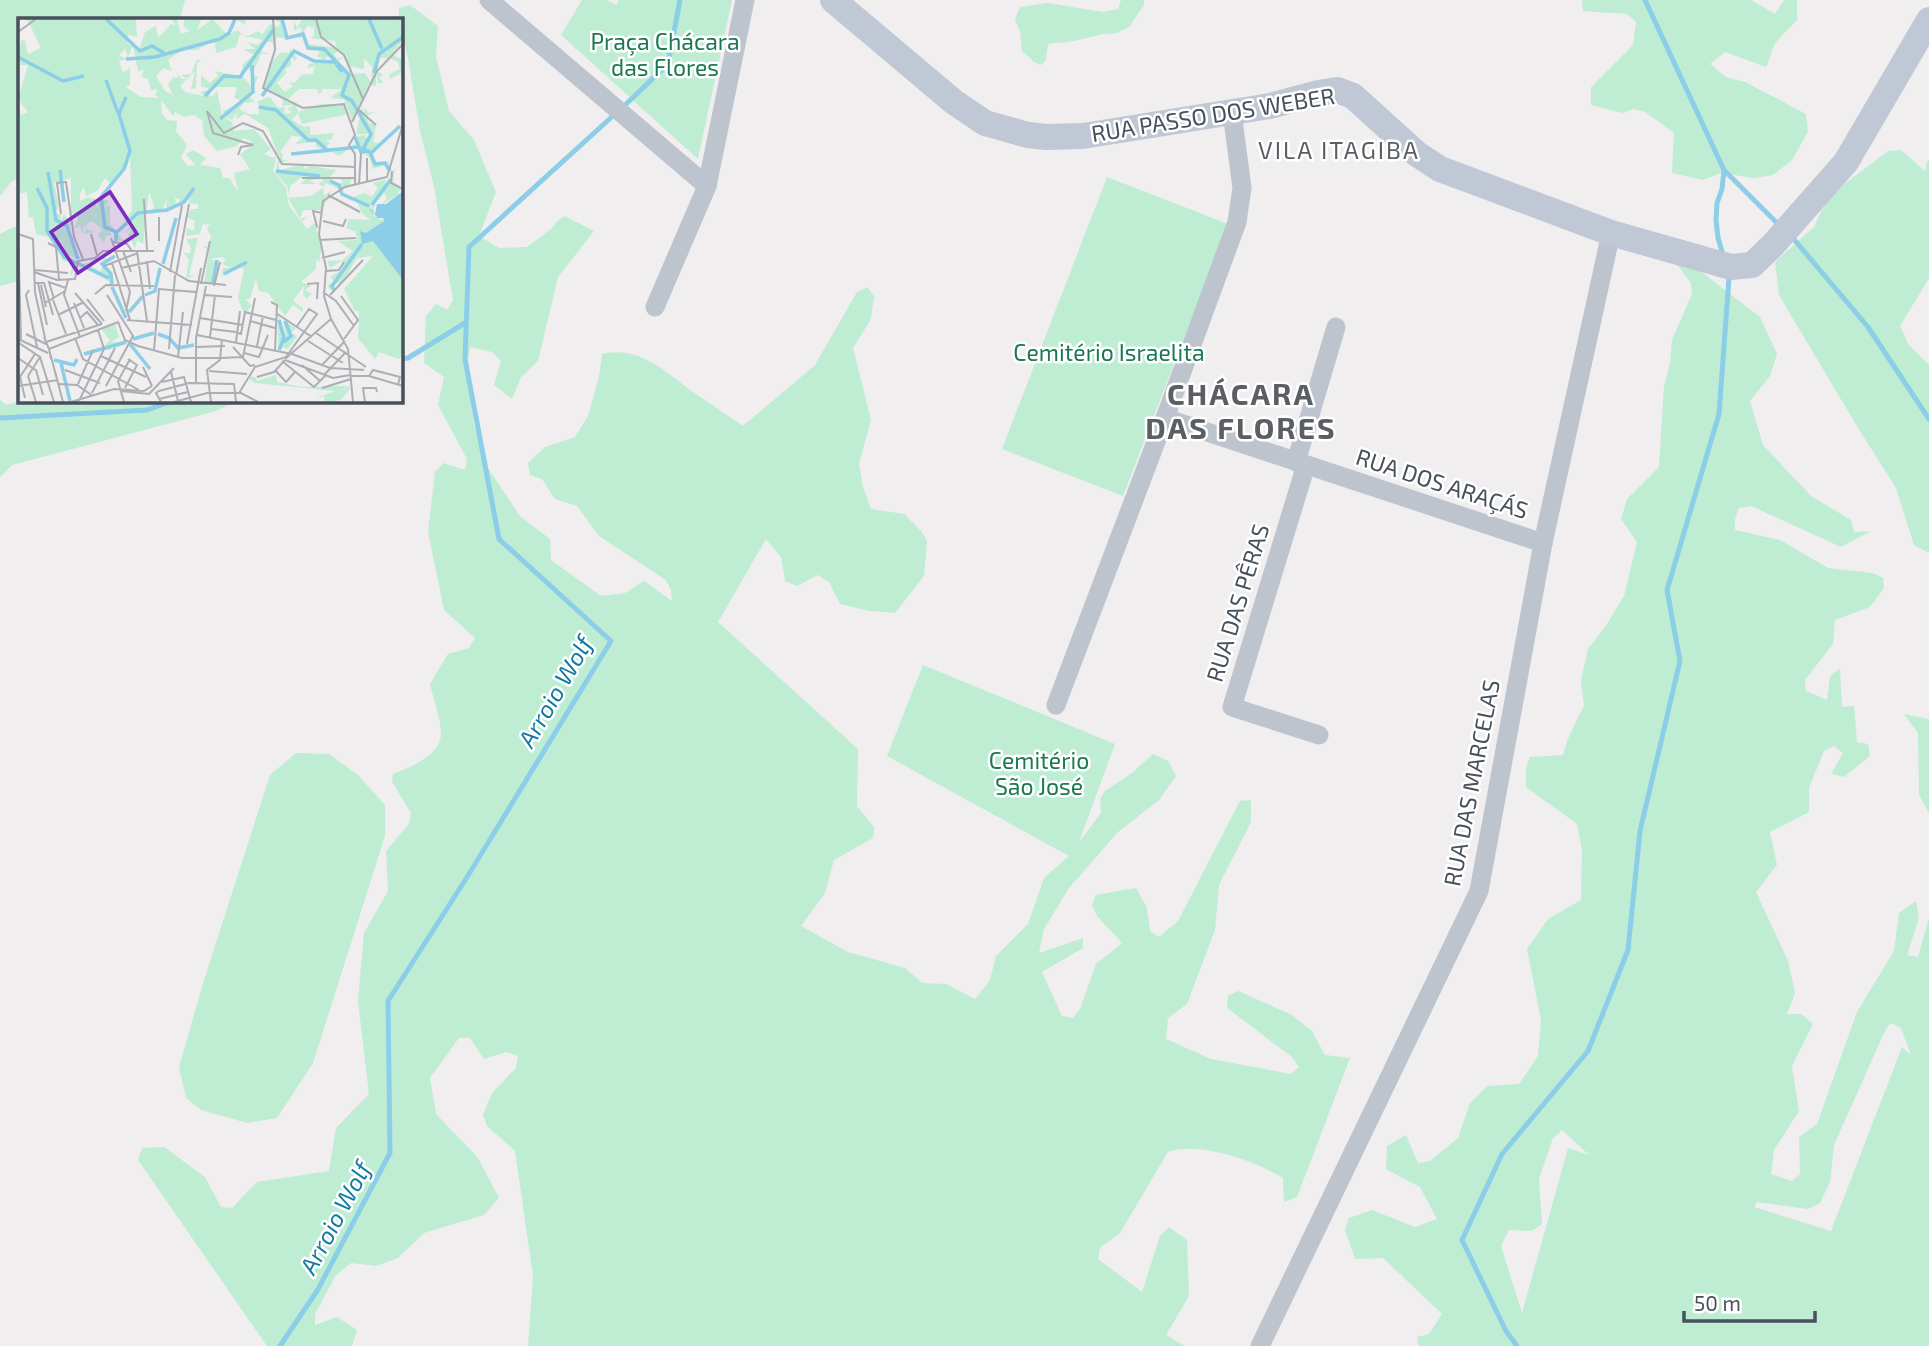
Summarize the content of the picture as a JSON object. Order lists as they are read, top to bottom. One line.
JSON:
{"streets":{"street":["RUA PASSO DOS WEBER","RUA DOS ARAÇÁS","RUA DAS PÊRAS","RUA DAS MARCELAS"]},"crossings":[["RUA PASSO DOS WEBER","RUA DAS MARCELAS"],["RUA DOS ARAÇÁS","RUA DAS PÊRAS"],["RUA DOS ARAÇÁS","RUA DAS MARCELAS"]],"districts":["VILA ITAGIBA","CHÁCARA DAS FLORES"],"water":["Arroio Wolf"],"parks":["Praça Chácara das Flores","Cemitério Israelita","Cemitério São José"],"scale_bar":"50 m"}
